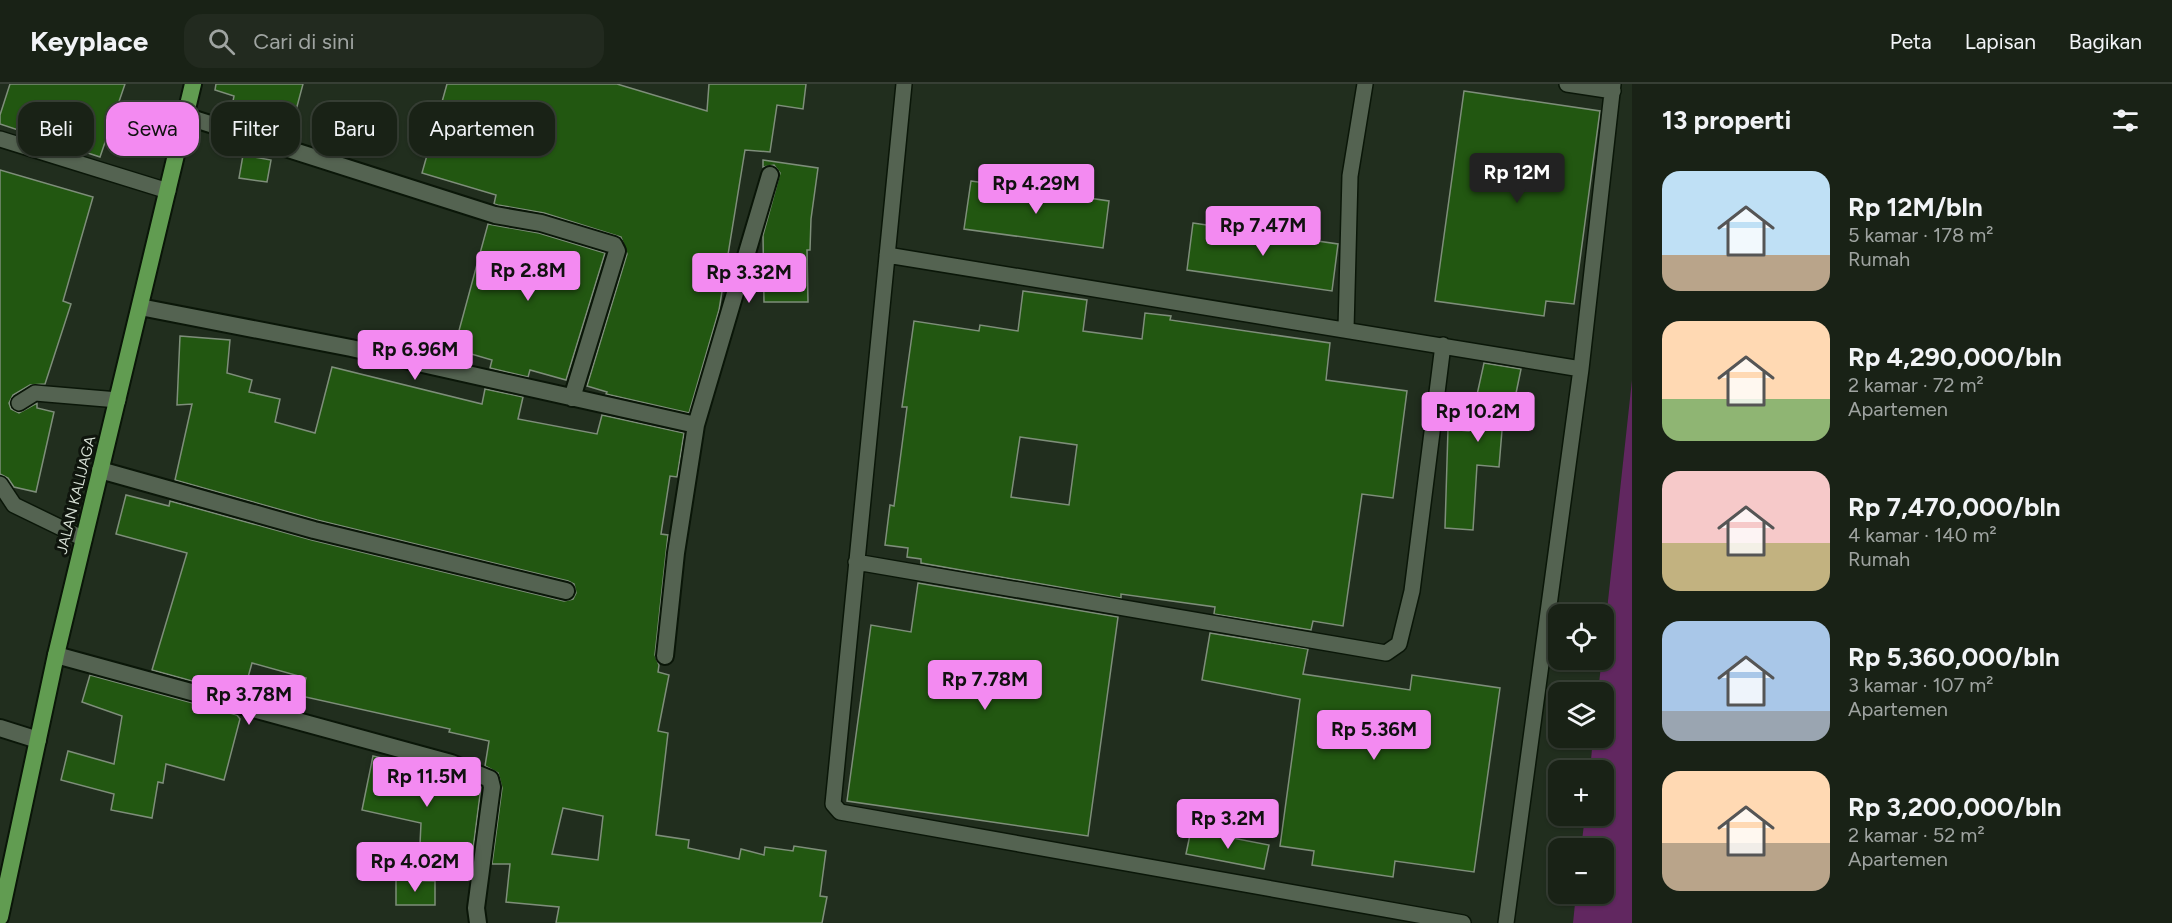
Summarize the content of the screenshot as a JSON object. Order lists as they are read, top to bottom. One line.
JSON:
{"streets":{"highway":["JALAN KALIJAGA"]},"page":{"header":"Keyplace","search":"Cari di sini","nav":["Peta","Lapisan","Bagikan"],"heading":"13 properti","chip":["Beli","Sewa","Filter","Baru","Apartemen"],"price":["Rp 12M","Rp 4.29M","Rp 7.47M","Rp 2.8M","Rp 3.32M","Rp 6.96M","Rp 10.2M","Rp 7.78M","Rp 3.78M","Rp 5.36M","Rp 11.5M","Rp 3.2M","Rp 4.02M"],"list":[{"name":"Rp 12M/bln","note":"5 kamar · 178 m² · Rumah"},{"name":"Rp 4,290,000/bln","note":"2 kamar · 72 m² · Apartemen"},{"name":"Rp 7,470,000/bln","note":"4 kamar · 140 m² · Rumah"},{"name":"Rp 5,360,000/bln","note":"3 kamar · 107 m² · Apartemen"},{"name":"Rp 3,200,000/bln","note":"2 kamar · 52 m² · Apartemen"}],"map_buttons":["+","−"]}}
